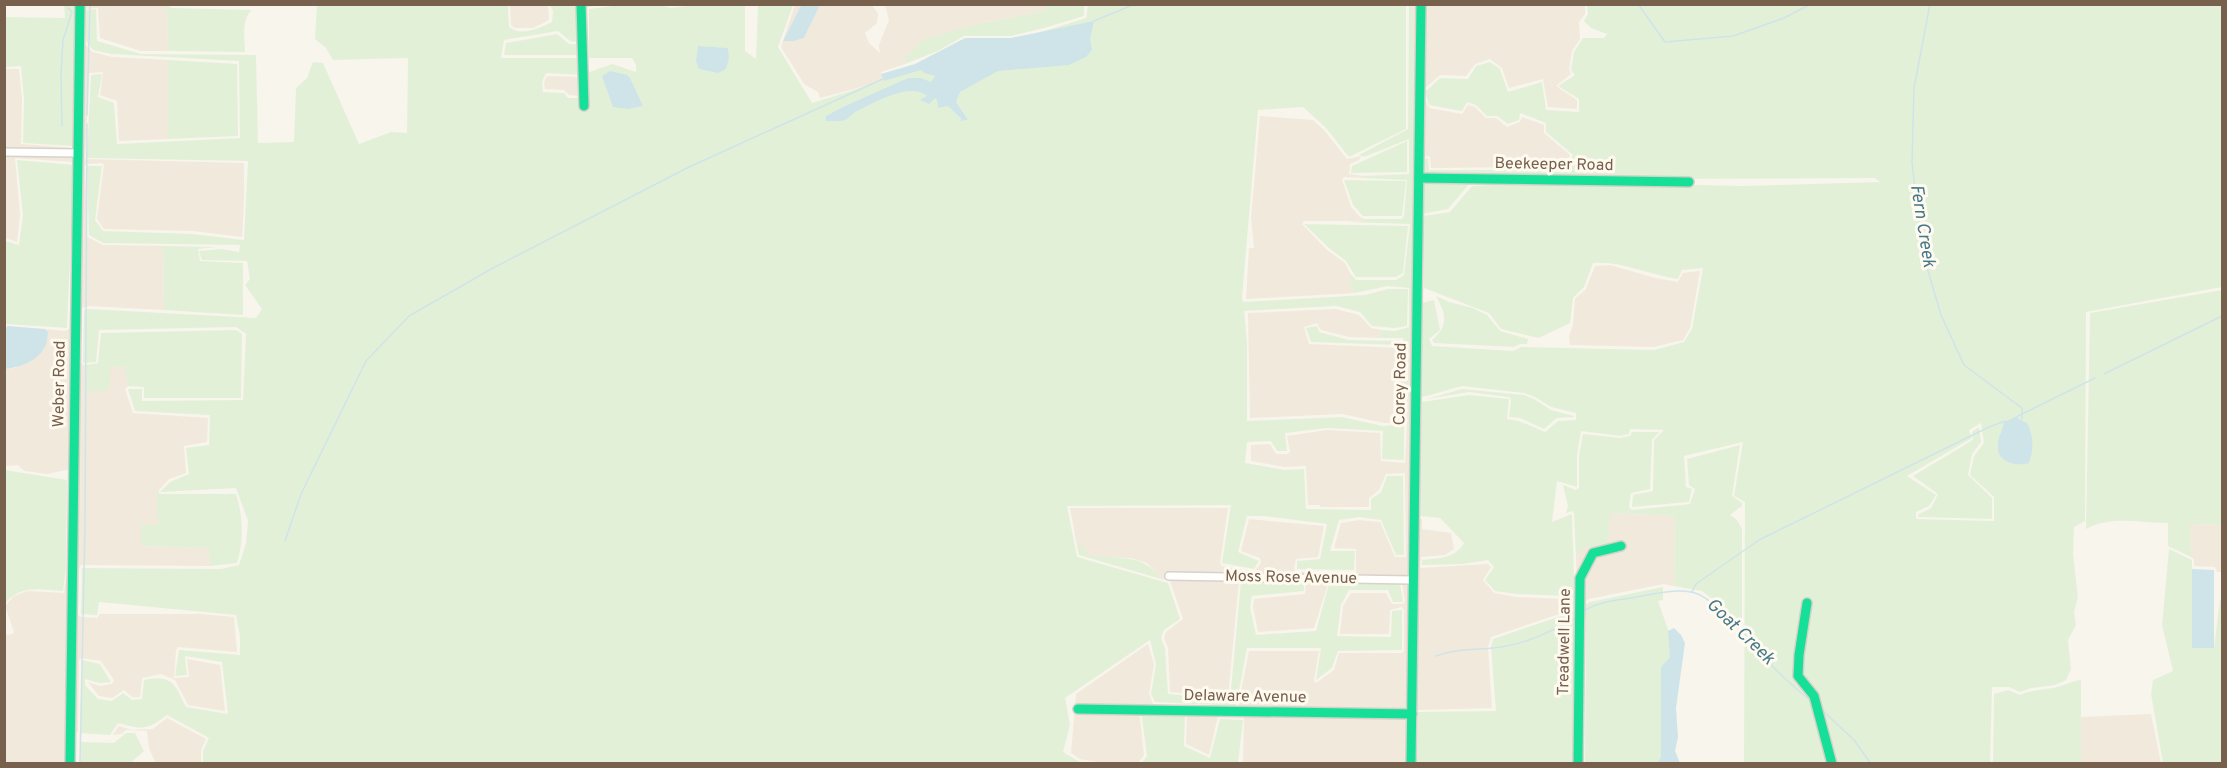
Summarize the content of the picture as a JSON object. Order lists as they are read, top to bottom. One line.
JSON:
{"streets":{"street":["Beekeeper Road","Weber Road","Corey Road","Moss Rose Avenue","Treadwell Lane","Delaware Avenue"]},"crossings":[["Beekeeper Road","Corey Road"],["Corey Road","Moss Rose Avenue"],["Corey Road","Delaware Avenue"]],"water":["Fern Creek","Goat Creek"]}
